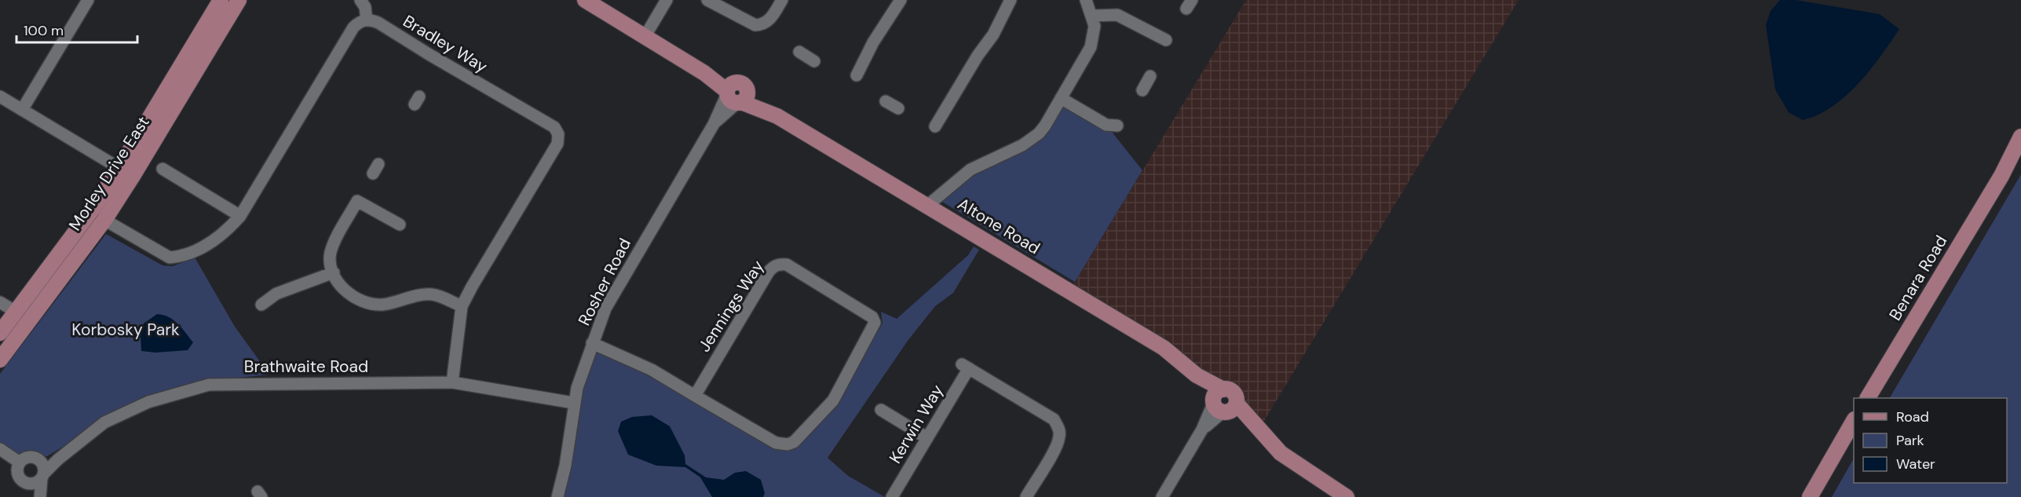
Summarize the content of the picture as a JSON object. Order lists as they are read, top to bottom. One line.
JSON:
{"streets":{"main road":["Morley Drive East","Altone Road","Benara Road"],"street":["Bradley Way","Rosher Road","Jennings Way","Brathwaite Road","Kerwin Way"]},"crossings":[["Bradley Way","Brathwaite Road"],["Altone Road","Rosher Road"],["Rosher Road","Jennings Way"],["Rosher Road","Brathwaite Road"]],"parks":["Korbosky Park"],"legend":["Road","Park","Water"],"scale_bar":"100 m"}
